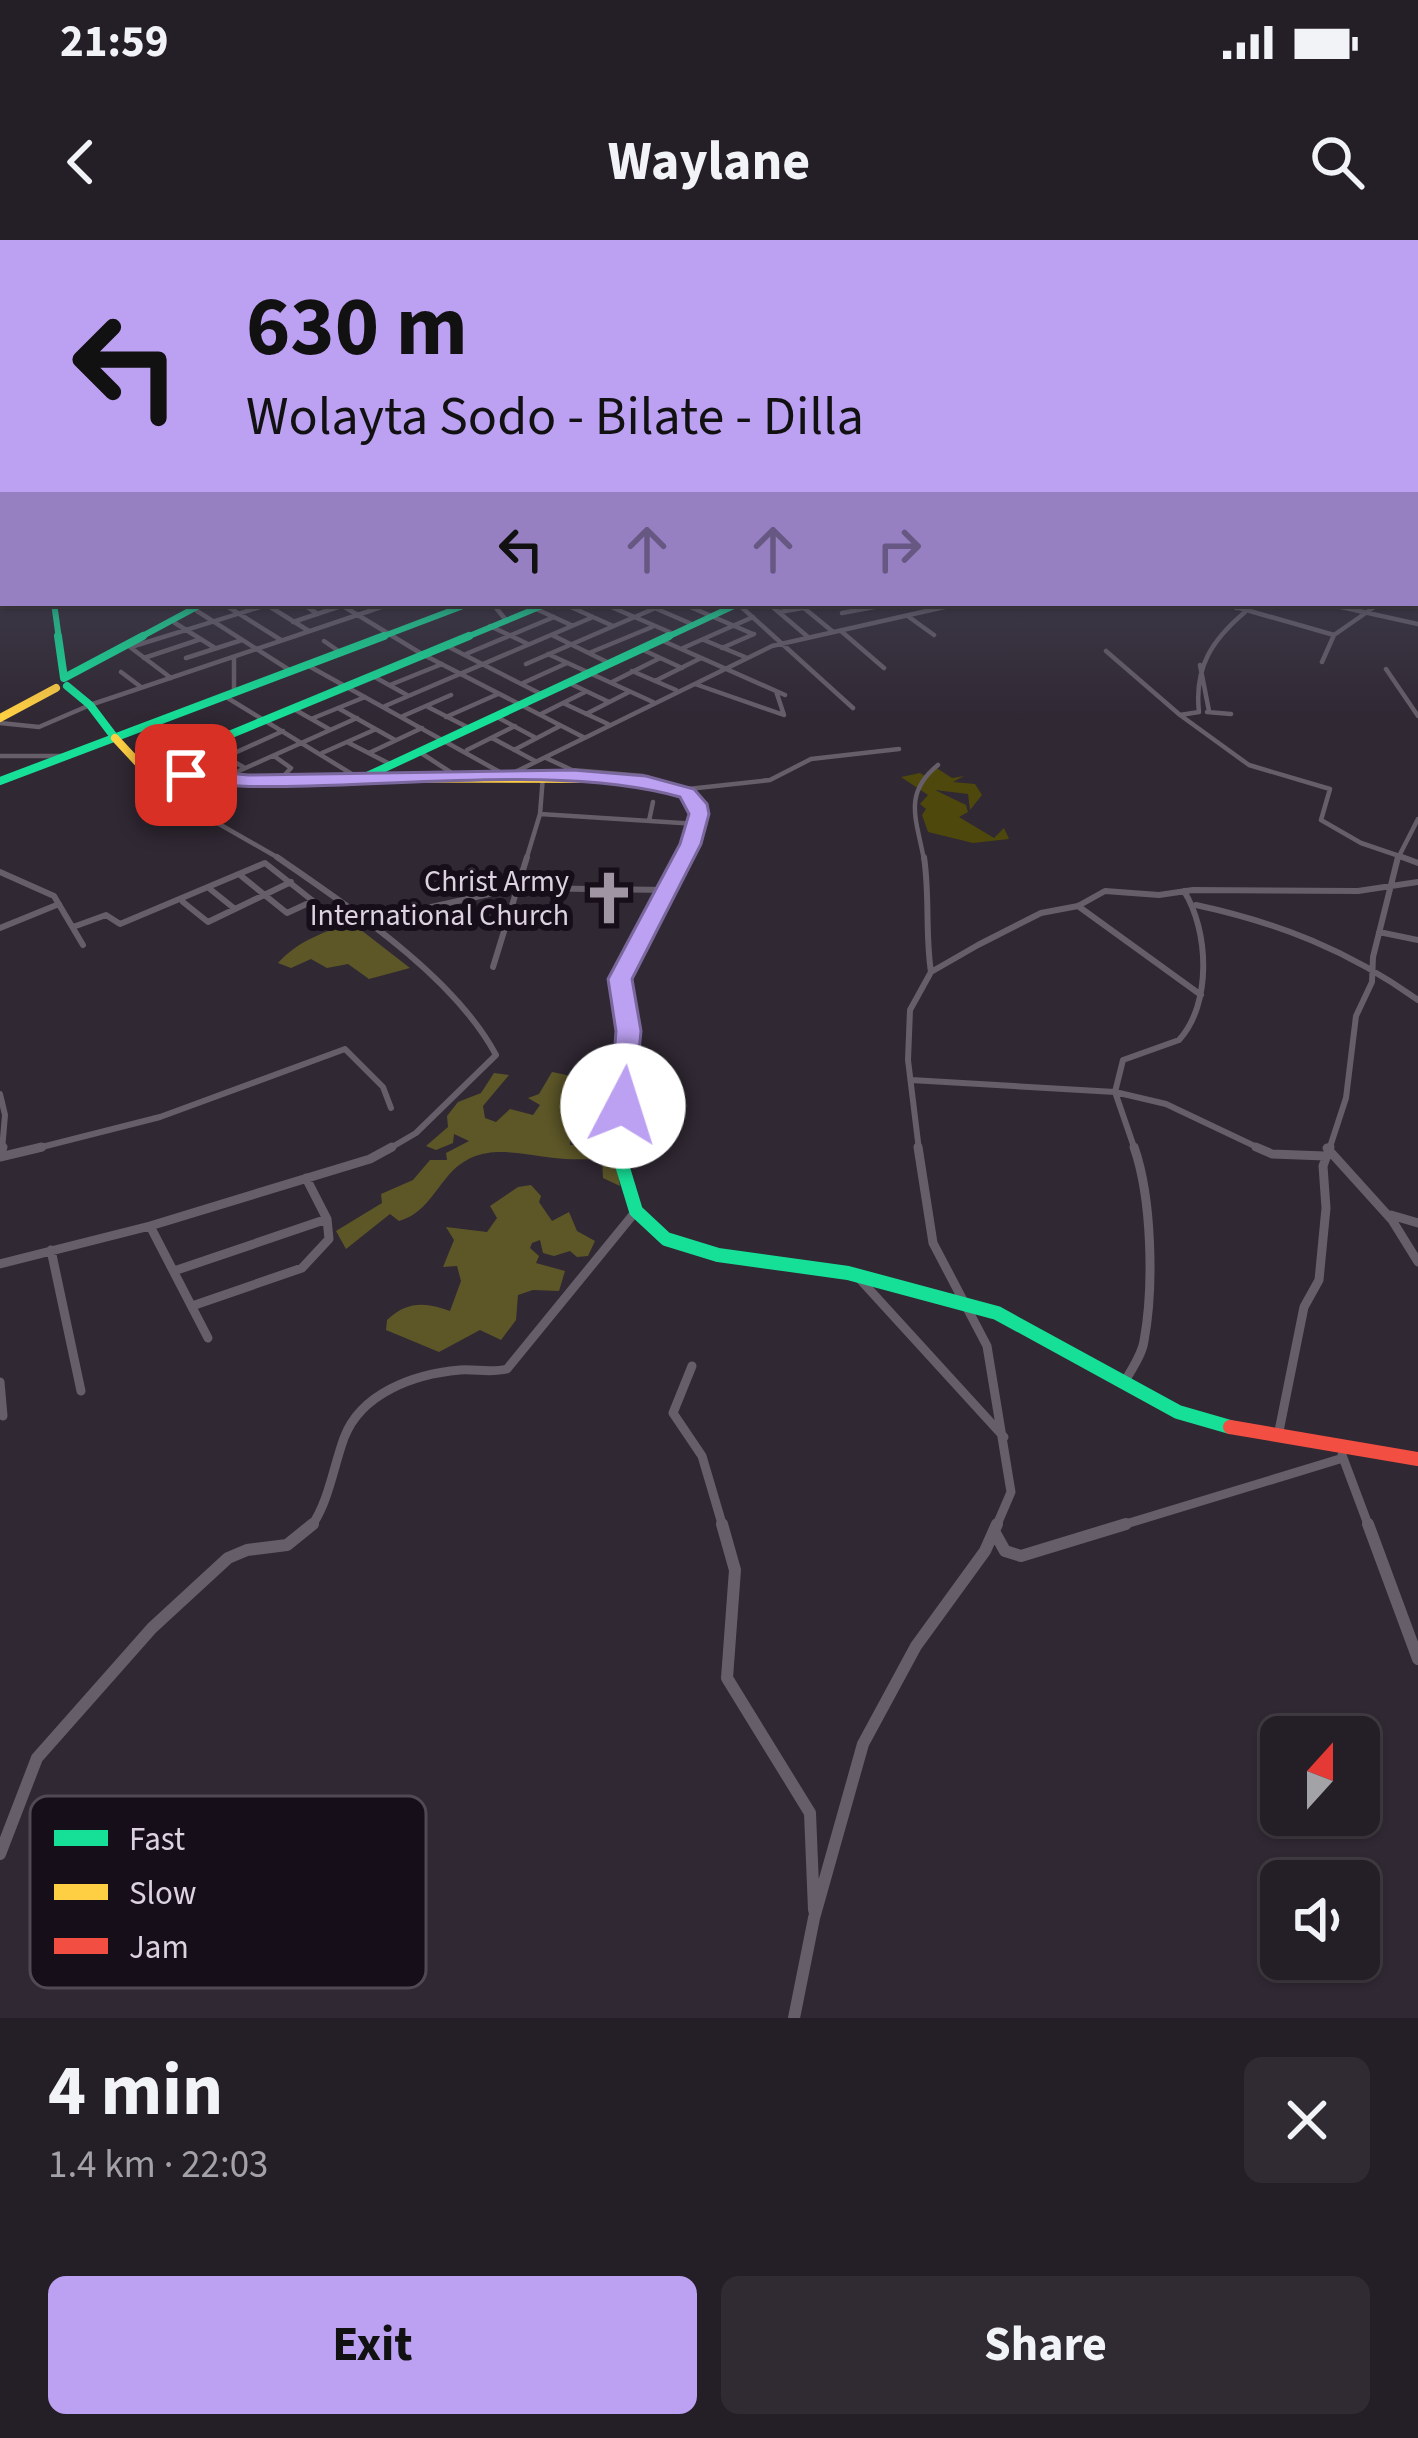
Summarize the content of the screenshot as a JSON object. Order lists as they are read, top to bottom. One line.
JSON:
{"places":{"church":["Christ Army International Church"]},"legend":["Fast","Slow","Jam"],"north":"top","page":{"status":"21:59","header":"Waylane","turn":["630 m","Wolayta Sodo - Bilate - Dilla"],"heading":["4 min","1.4 km · 22:03"],"buttons":["Exit","Share"]}}
